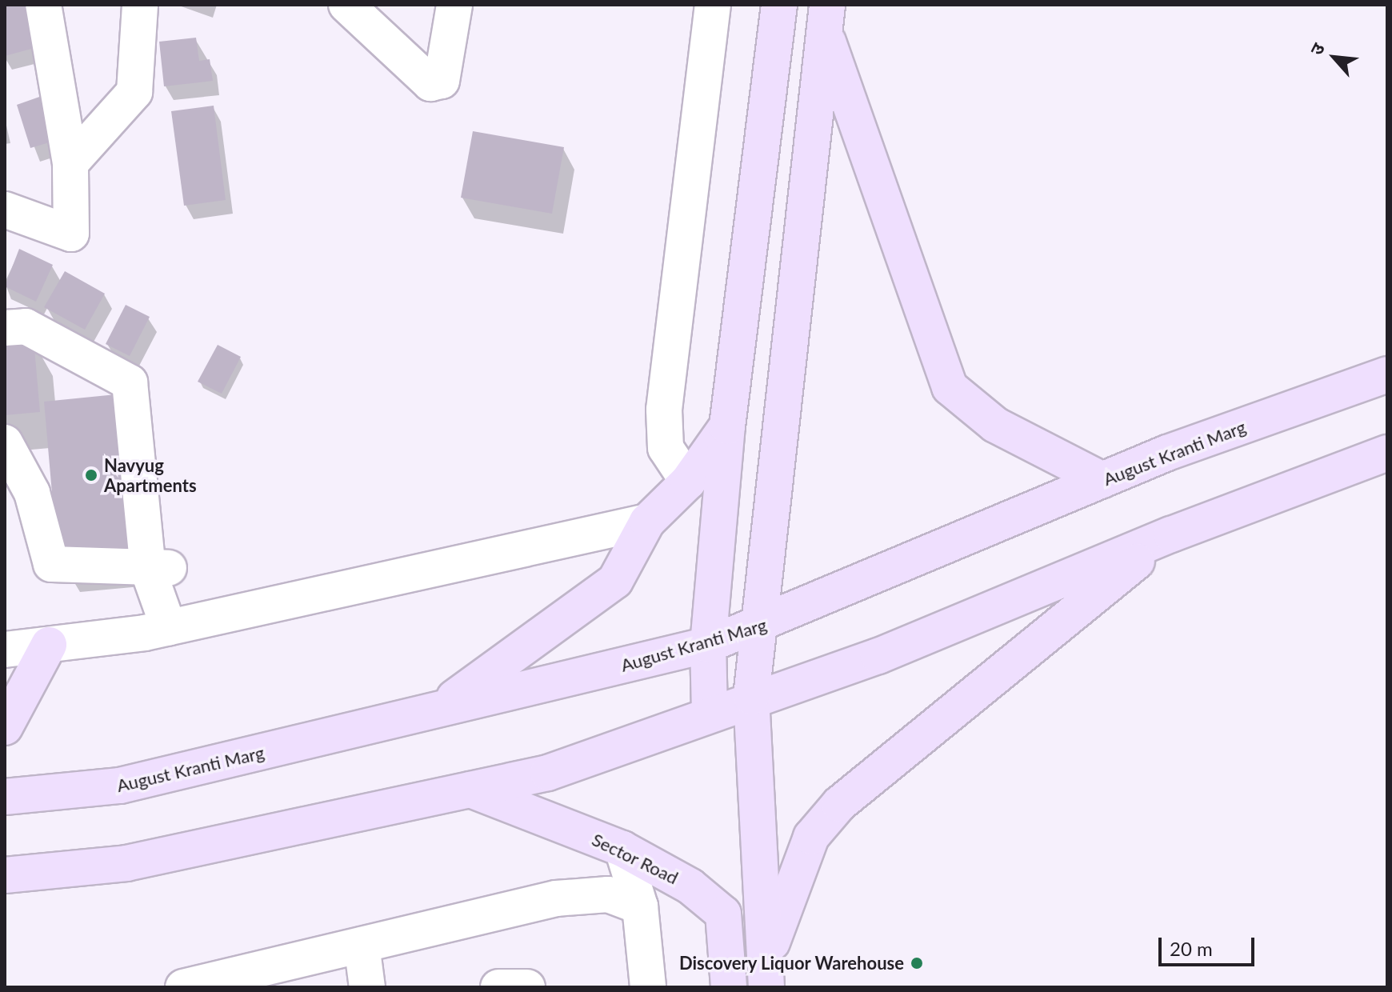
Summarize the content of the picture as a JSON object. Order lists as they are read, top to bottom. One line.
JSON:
{"streets":{"main road":["August Kranti Marg","Sector Road"]},"places":["Navyug Apartments","Discovery Liquor Warehouse"],"scale_bar":"20 m","north":"top left"}
